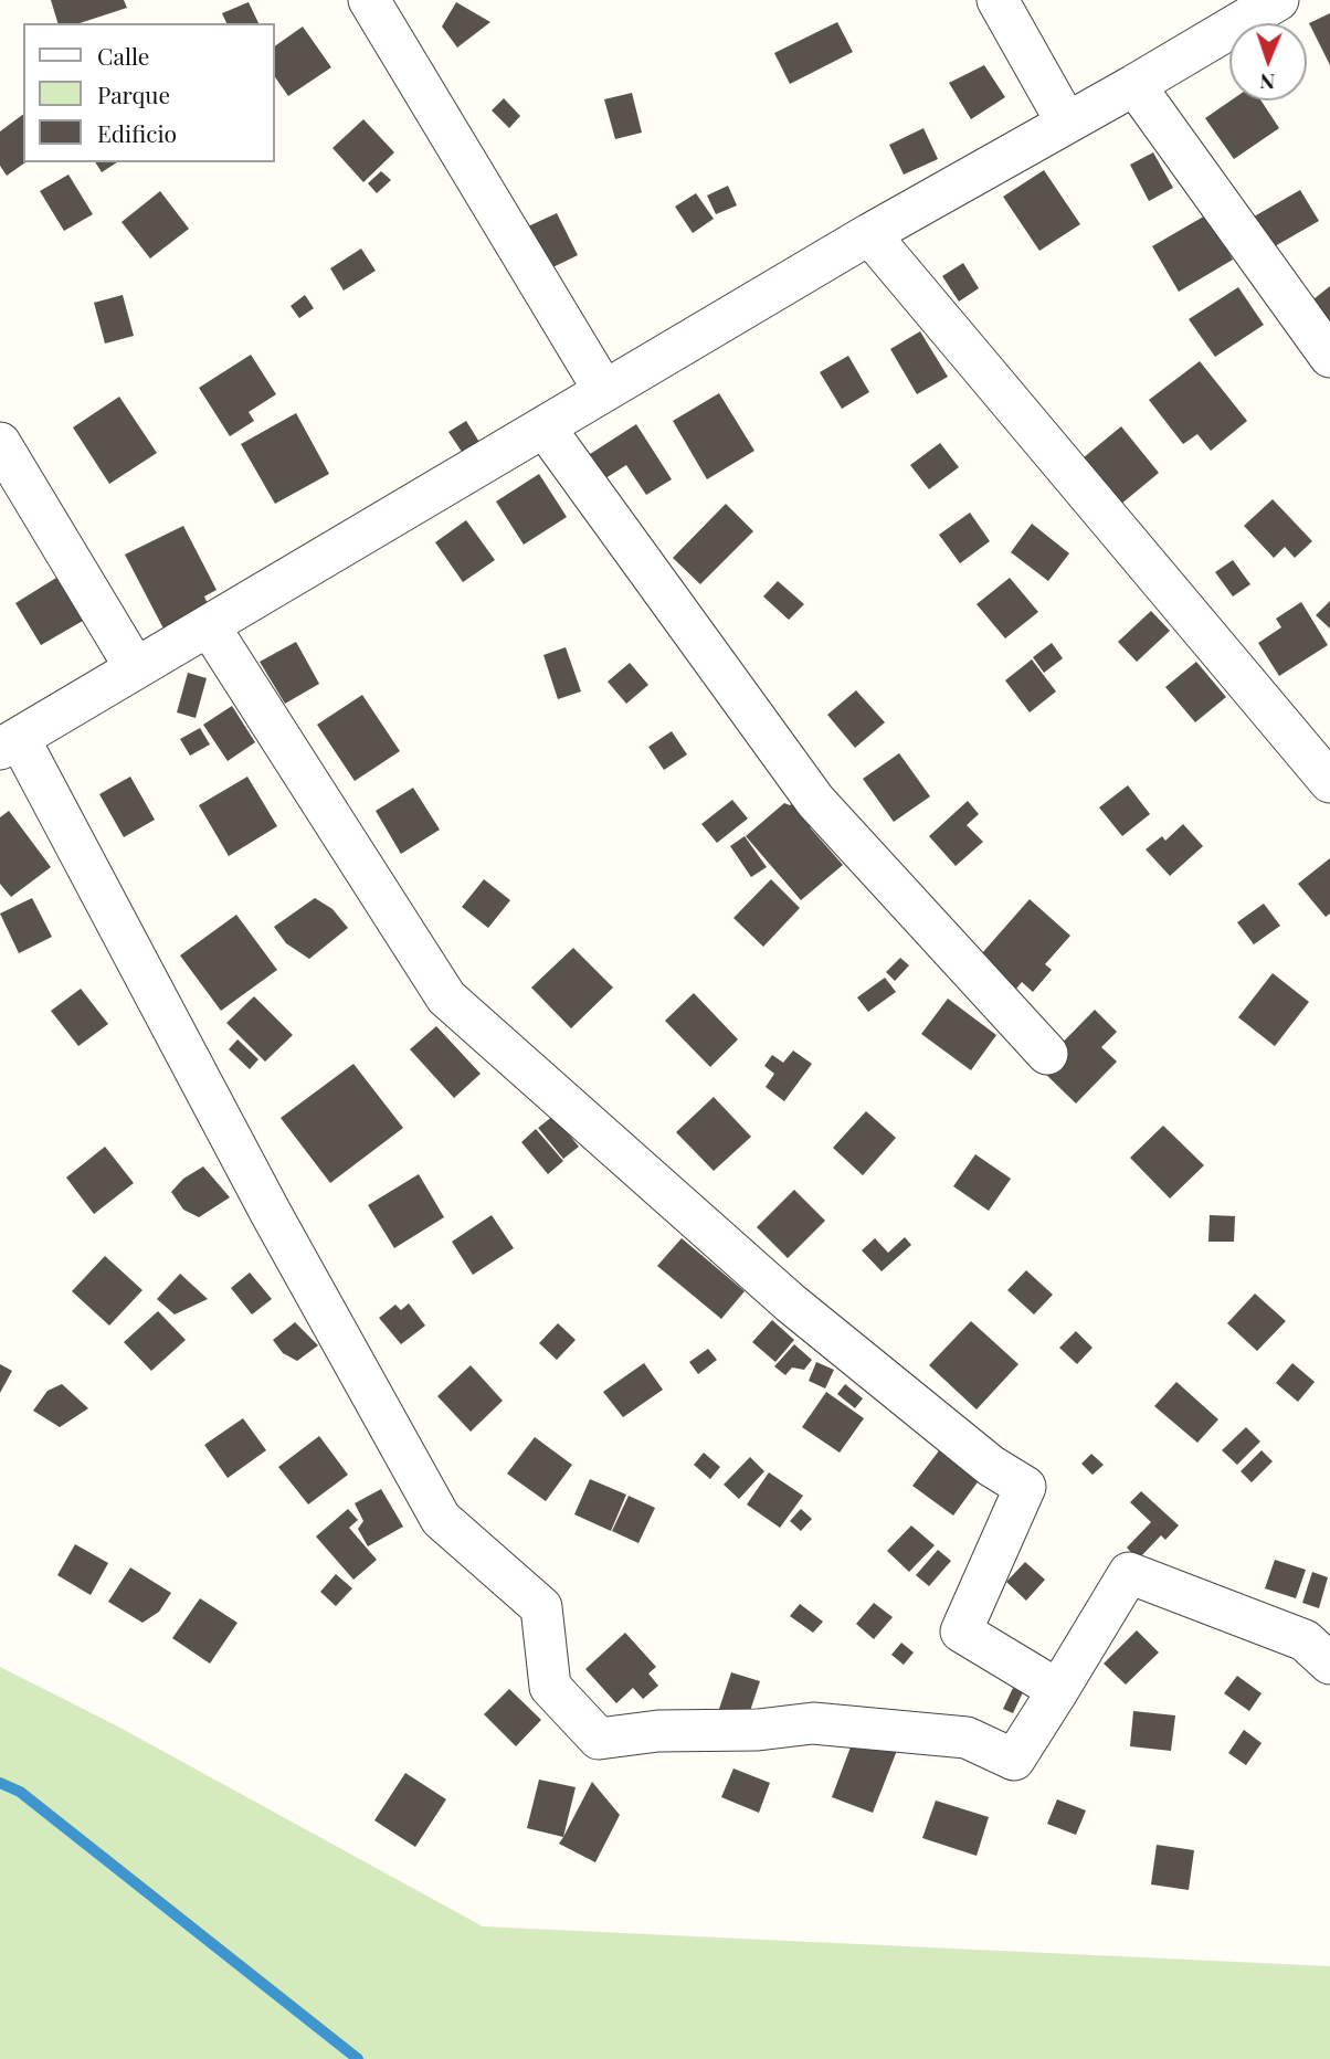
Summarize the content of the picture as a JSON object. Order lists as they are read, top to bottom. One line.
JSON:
{"legend":["Calle","Parque","Edificio"],"north":"bottom"}
